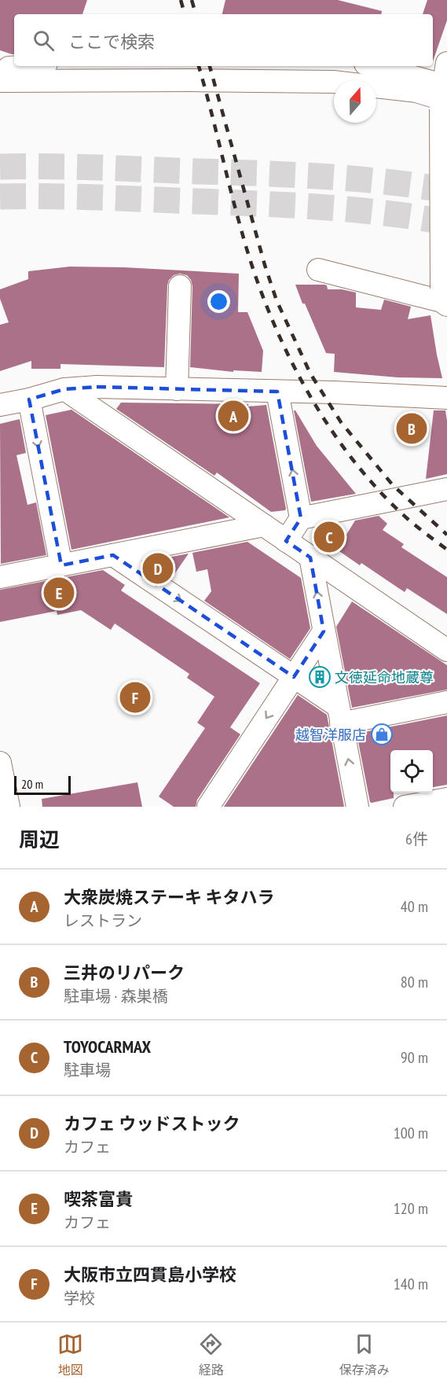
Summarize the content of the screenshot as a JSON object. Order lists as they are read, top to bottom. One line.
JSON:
{"places":{"building":["文徳延命地蔵尊"],"shop":["越智洋服店"]},"scale_bar":"20 m","north":"top","page":{"search":"ここで検索","pins":["A","B","C","D","E","F"],"scale":"20 m","heading":["周辺","6件"],"list":[{"mark":"A","name":"大衆炭焼ステーキ キタハラ","note":"レストラン","value":"40 m"},{"mark":"B","name":"三井のリパーク","note":"駐車場 · 森巣橋","value":"80 m"},{"mark":"C","name":"TOYOCARMAX","note":"駐車場","value":"90 m"},{"mark":"D","name":"カフェ ウッドストック","note":"カフェ","value":"100 m"},{"mark":"E","name":"喫茶富貴","note":"カフェ","value":"120 m"},{"mark":"F","name":"大阪市立四貫島小学校","note":"学校","value":"140 m"}],"nav":["地図","経路","保存済み"]}}
